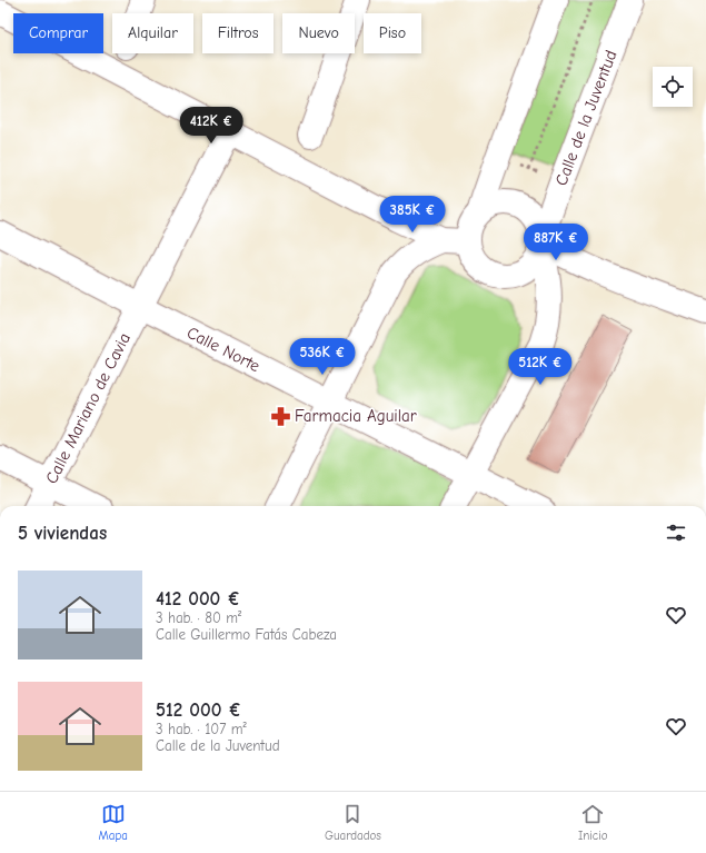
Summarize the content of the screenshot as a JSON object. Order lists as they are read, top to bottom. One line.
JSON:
{"streets":{"street":["Calle de la Juventud","Calle Norte","Calle Mariano de Cavia"]},"crossings":[["Calle Norte","Calle Mariano de Cavia"]],"places":{"pharmacy":["Farmacia Aguilar"]},"page":{"chip":["Comprar","Alquilar","Filtros","Nuevo","Piso"],"price":["412K €","385K €","887K €","536K €","512K €"],"heading":"5 viviendas","list":[{"name":"412 000 €","note":"3 hab. · 80 m² · Calle Guillermo Fatás Cabeza"},{"name":"512 000 €","note":"3 hab. · 107 m² · Calle de la Juventud"}],"tabs":["Mapa","Guardados","Inicio"]}}
